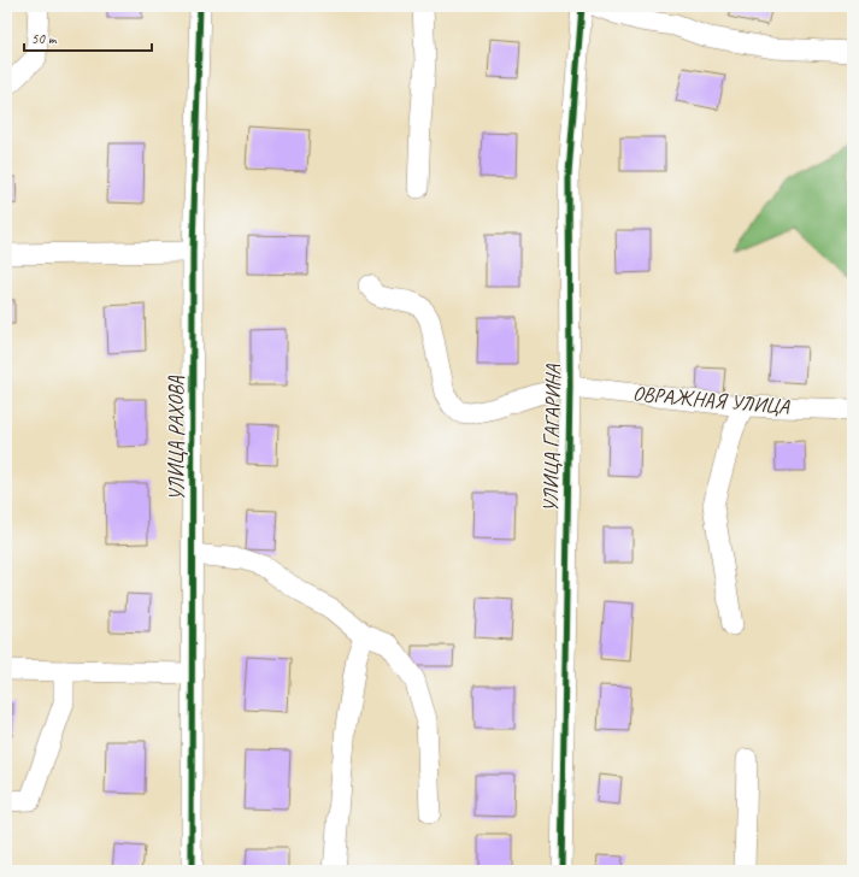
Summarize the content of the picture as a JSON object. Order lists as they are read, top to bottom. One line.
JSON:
{"streets":{"street":["ОВРАЖНАЯ УЛИЦА","УЛИЦА РАХОВА","УЛИЦА ГАГАРИНА"]},"crossings":[["ОВРАЖНАЯ УЛИЦА","УЛИЦА ГАГАРИНА"]],"scale_bar":"50 m"}
